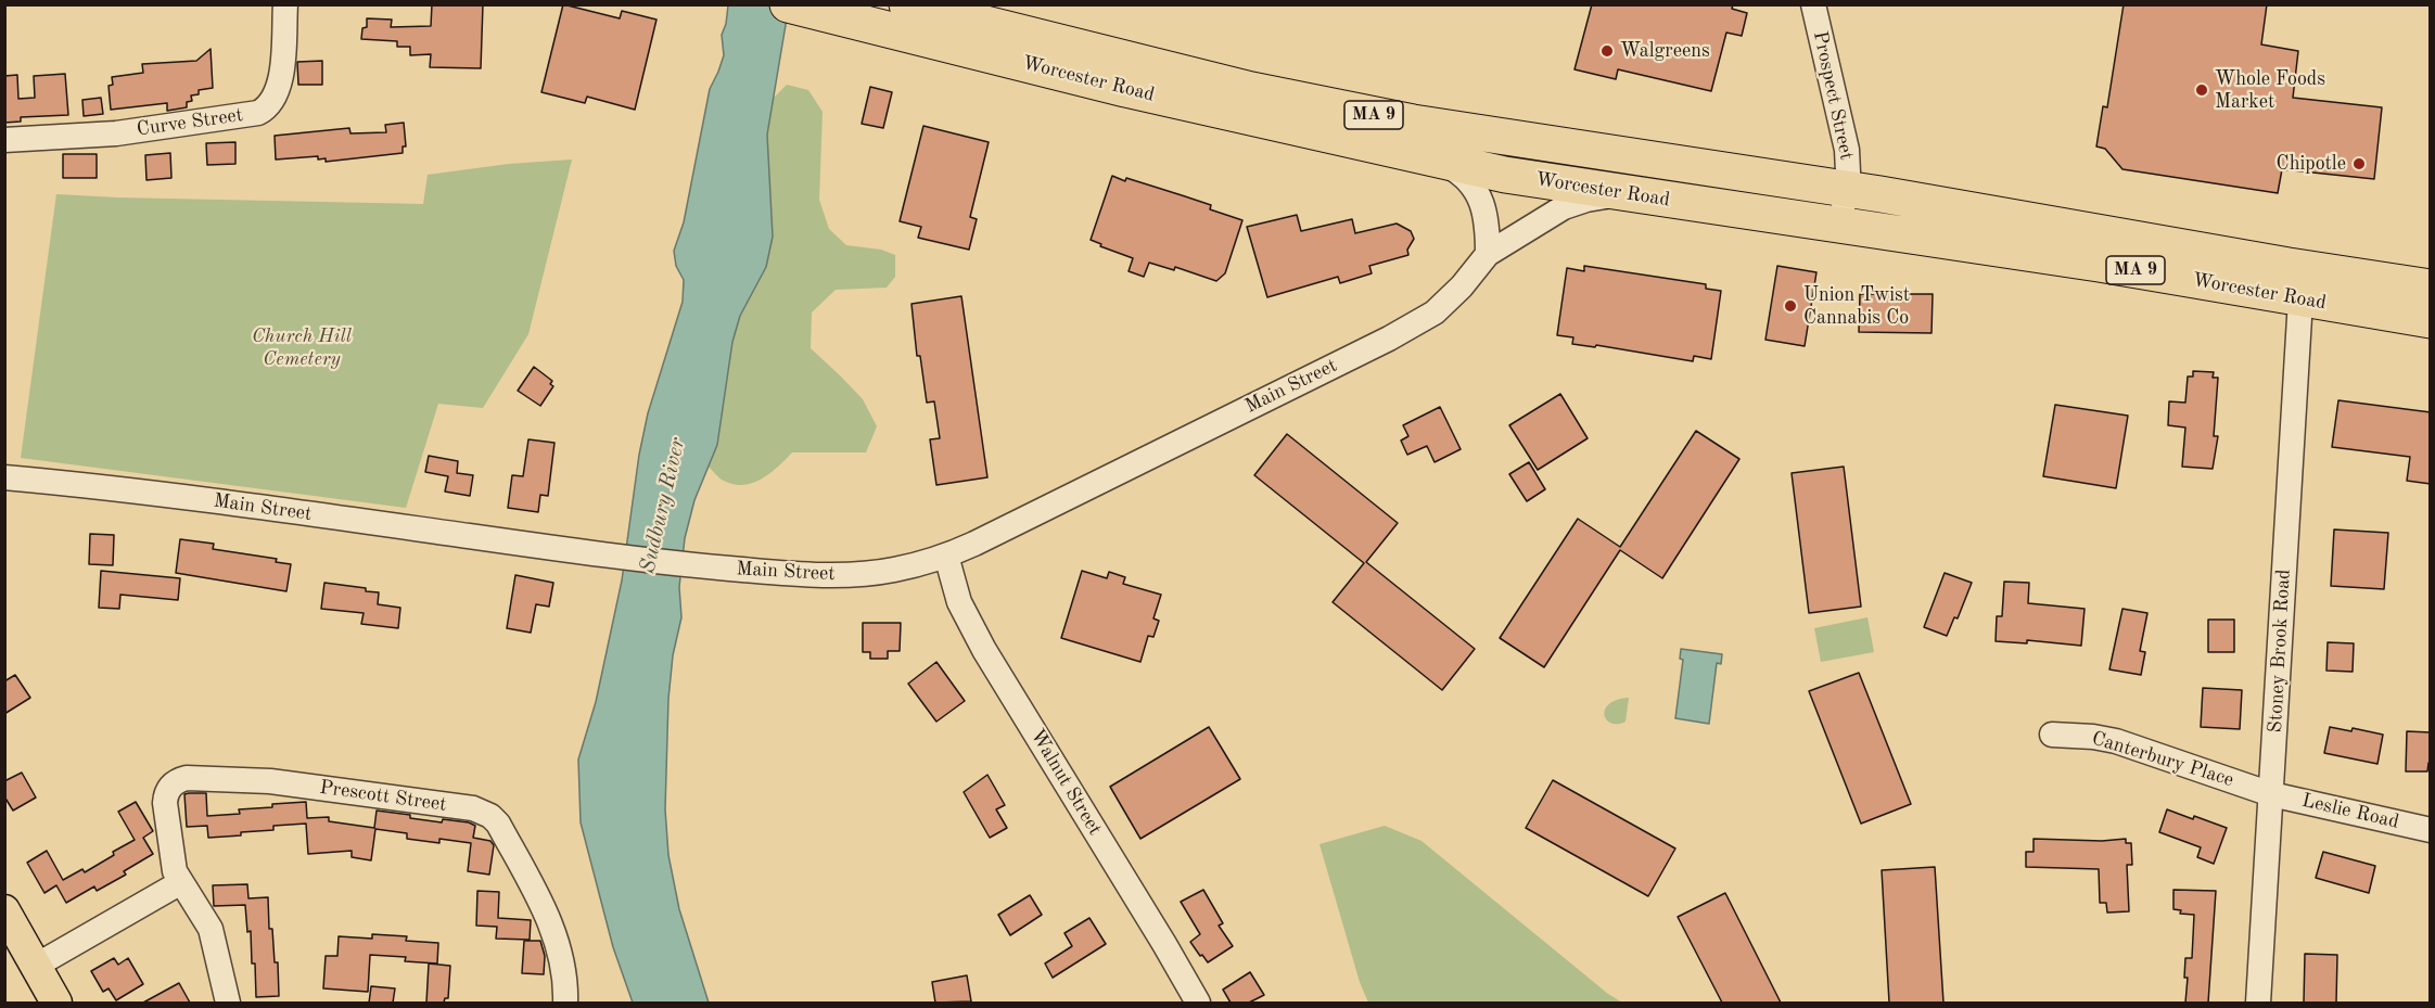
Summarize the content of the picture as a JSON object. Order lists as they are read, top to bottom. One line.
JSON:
{"streets":{"highway":["Worcester Road","MA 9"],"street":["Prospect Street","Curve Street","Main Street","Stoney Brook Road","Canterbury Place","Walnut Street","Prescott Street","Leslie Road"]},"crossings":[["Worcester Road","Prospect Street"],["Worcester Road","Main Street"],["Worcester Road","Stoney Brook Road"],["Main Street","Walnut Street"],["Stoney Brook Road","Canterbury Place"],["Stoney Brook Road","Leslie Road"],["Canterbury Place","Leslie Road"]],"water":["Sudbury River"],"parks":["Church Hill Cemetery"],"places":["Walgreens","Whole Foods Market","Chipotle","Union Twist Cannabis Co"]}
